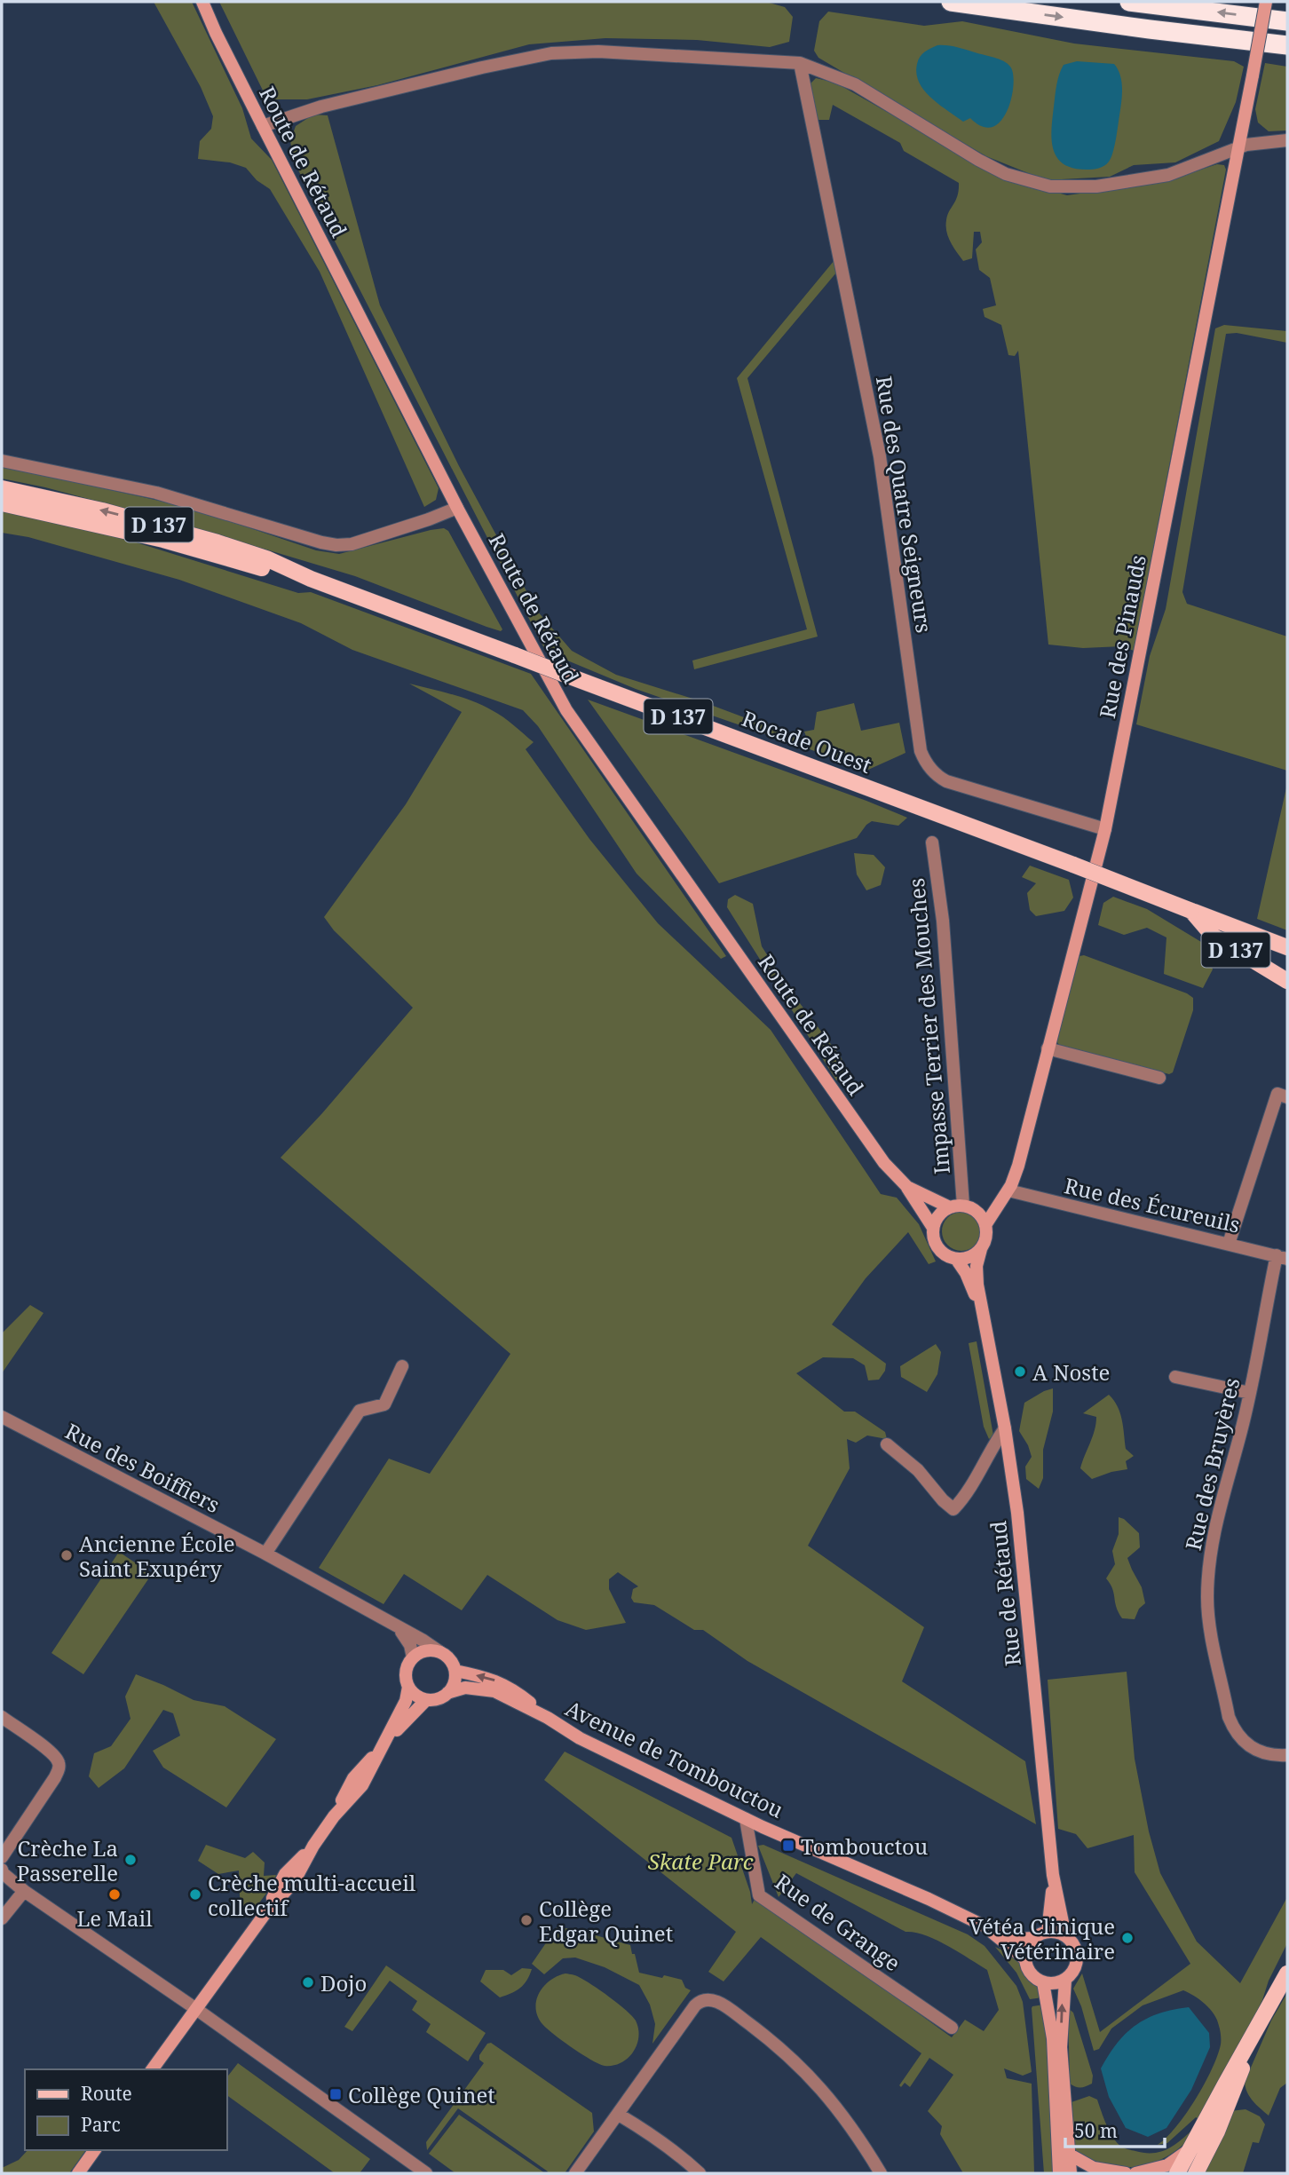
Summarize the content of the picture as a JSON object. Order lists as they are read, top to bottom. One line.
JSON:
{"streets":{"main road":["Route de Rétaud","D 137","Rue des Pinauds","Rocade Ouest","Rue de Rétaud","Avenue de Tombouctou"],"street":["Rue des Quatre Seigneurs","Impasse Terrier des Mouches","Rue des Écureuils","Rue des Bruyères","Rue des Boiffiers","Rue de Grange"]},"crossings":[["Rue des Quatre Seigneurs","Rue des Pinauds"],["D 137","Rocade Ouest"],["Rue des Pinauds","Impasse Terrier des Mouches"],["Rue des Pinauds","Rue des Écureuils"],["Rue des Écureuils","Rue des Bruyères"],["Rue des Boiffiers","Avenue de Tombouctou"],["Rue de Rétaud","Avenue de Tombouctou"],["Avenue de Tombouctou","Rue de Grange"]],"parks":["Skate Parc"],"places":{"other":["A Noste","Ancienne École Saint Exupéry","Crèche La Passerelle","Le Mail","Crèche multi-accueil collectif","Collège Edgar Quinet","Vétéa Clinique Vétérinaire","Dojo"],"transit":["Tombouctou","Collège Quinet"]},"legend":["Route","Parc"],"scale_bar":"50 m"}
